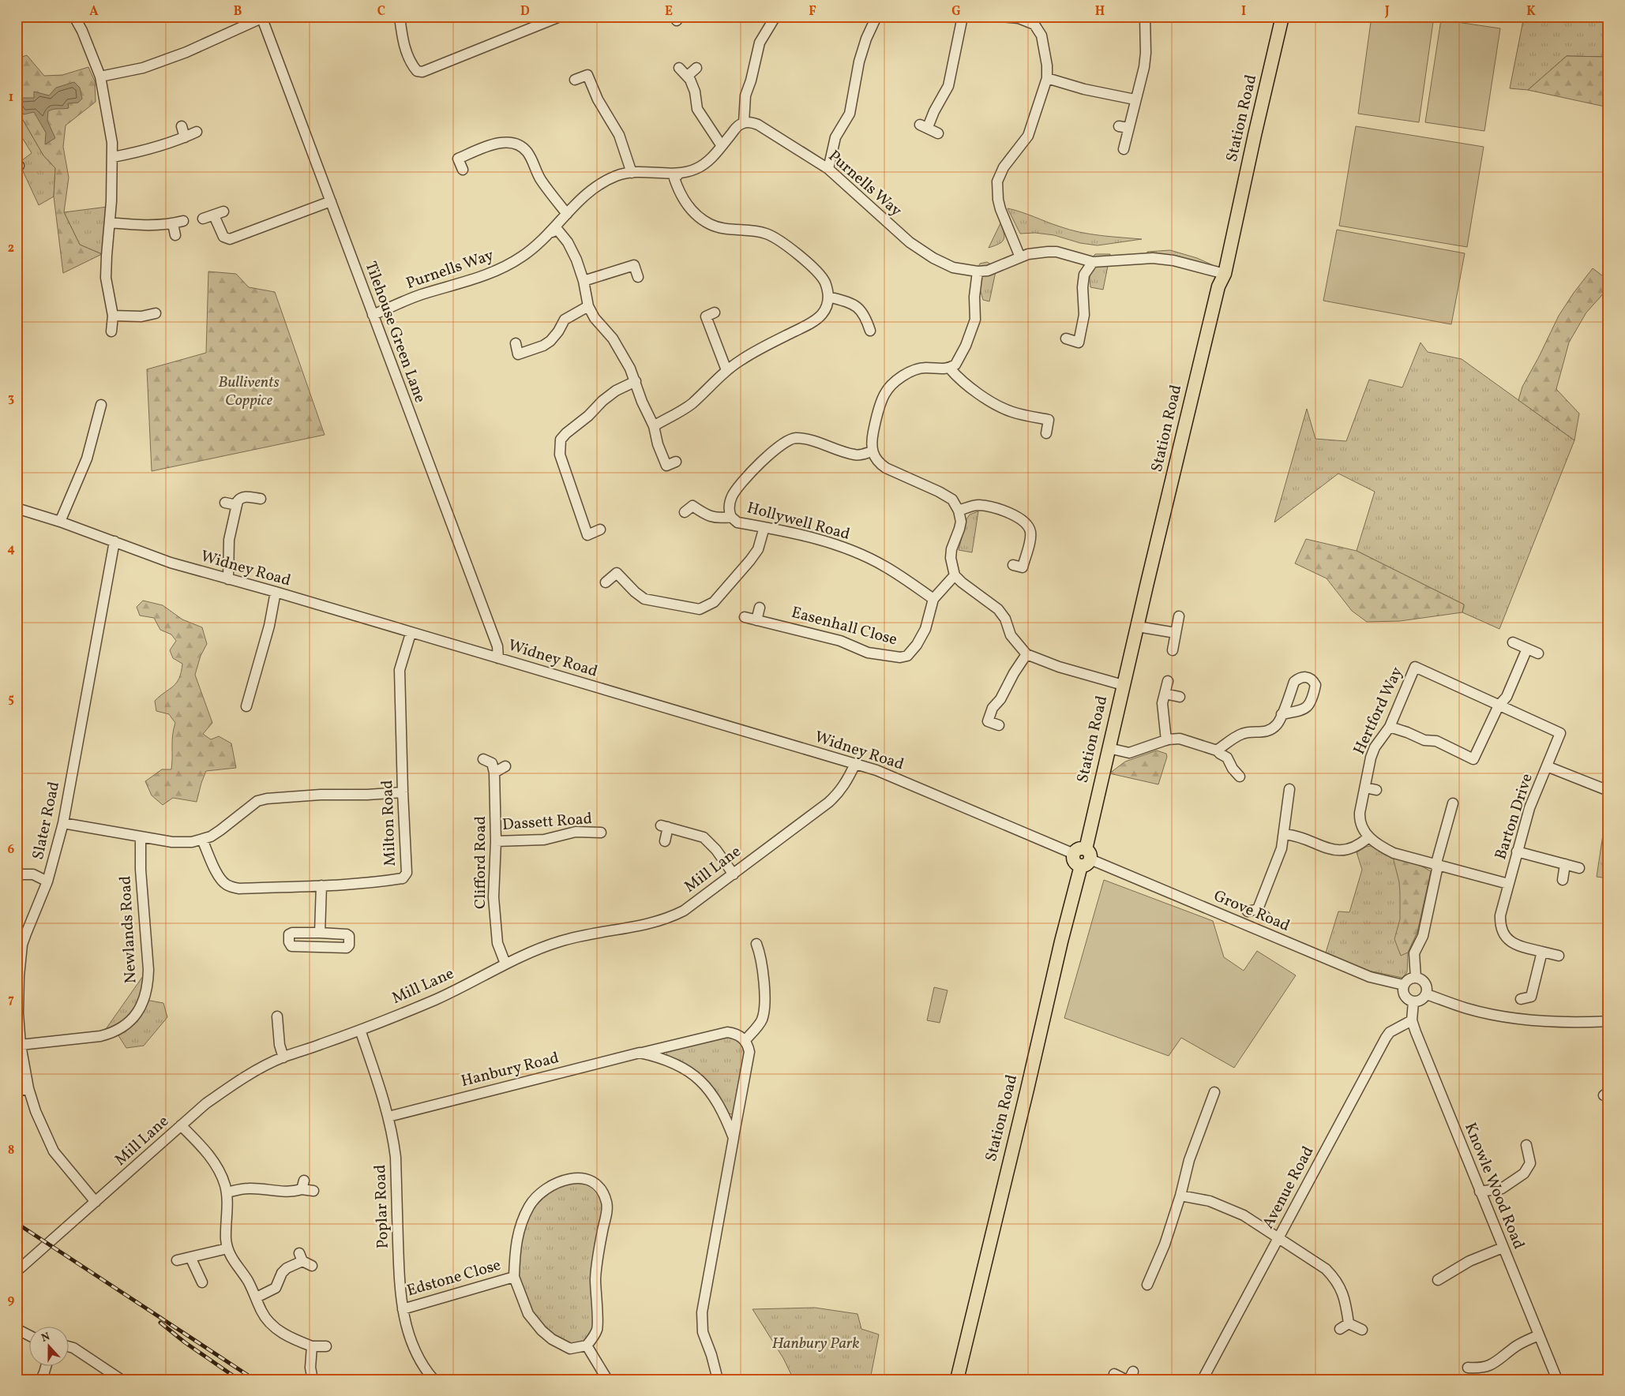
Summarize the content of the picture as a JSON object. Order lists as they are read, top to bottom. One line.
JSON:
{"streets":{"main road":["Station Road"],"street":["Purnells Way","Tilehouse Green Lane","Hollywell Road","Widney Road","Easenhall Close","Hertford Way","Barton Drive","Slater Road","Dassett Road","Milton Road","Clifford Road","Mill Lane","Grove Road","Newlands Road","Hanbury Road","Knowle Wood Road","Avenue Road","Poplar Road","Edstone Close"]},"crossings":[["Station Road","Purnells Way"],["Station Road","Widney Road"],["Station Road","Grove Road"],["Purnells Way","Tilehouse Green Lane"],["Tilehouse Green Lane","Widney Road"],["Hollywell Road","Easenhall Close"],["Widney Road","Slater Road"],["Widney Road","Milton Road"],["Widney Road","Mill Lane"],["Widney Road","Grove Road"],["Hertford Way","Barton Drive"],["Slater Road","Mill Lane"],["Slater Road","Newlands Road"],["Dassett Road","Clifford Road"],["Clifford Road","Mill Lane"],["Mill Lane","Poplar Road"],["Grove Road","Knowle Wood Road"],["Hanbury Road","Poplar Road"],["Knowle Wood Road","Avenue Road"],["Poplar Road","Edstone Close"]],"parks":["Bullivents Coppice","Hanbury Park"],"north":"top","grid":{"columns":["A","B","C","D","E","F","G","H","I","J","K"],"rows":["1","2","3","4","5","6","7","8","9"]}}
